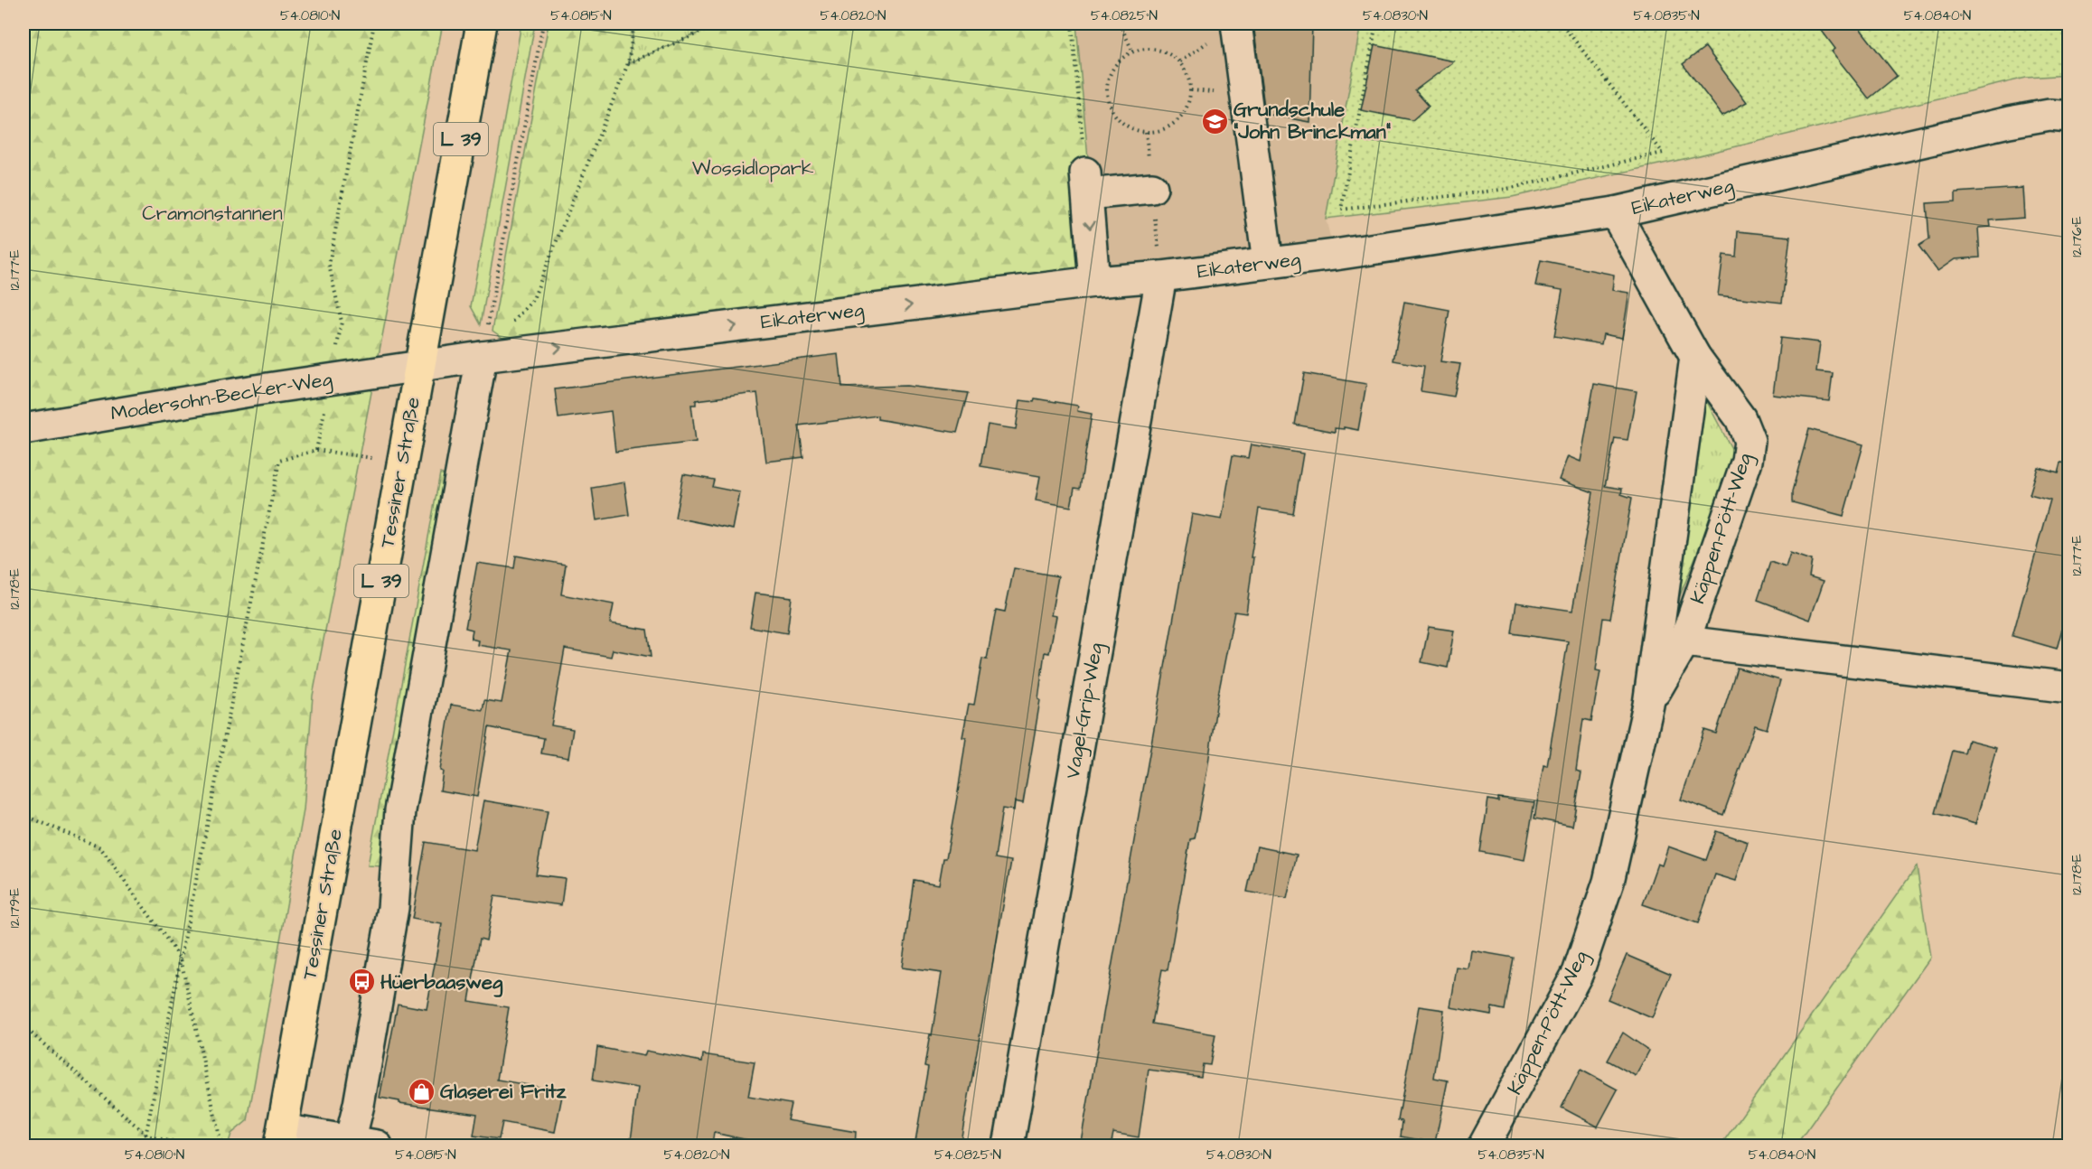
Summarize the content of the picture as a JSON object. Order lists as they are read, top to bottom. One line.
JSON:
{"streets":{"main road":["L 39","Tessiner Straße"],"street":["Eikaterweg","Modersohn-Becker-Weg","Käppen-Pött-Weg","Vagel-Grip-Weg"]},"crossings":[["Eikaterweg","Modersohn-Becker-Weg"],["Eikaterweg","Tessiner Straße"],["Eikaterweg","Käppen-Pött-Weg"],["Eikaterweg","Vagel-Grip-Weg"],["Modersohn-Becker-Weg","Tessiner Straße"]],"one_way":["Eikaterweg"],"parks":["Wossidlopark","Cramonstannen"],"places":{"school or university":["Grundschule \"John Brinckman\""],"bus stop":["Hüerbaasweg"],"shop":["Glaserei Fritz"]},"coordinates":["54.0810°N","54.0815°N","54.0820°N","54.0825°N","54.0830°N","54.0835°N","54.0840°N","12.176°E","12.177°E","12.178°E","12.179°E"]}
